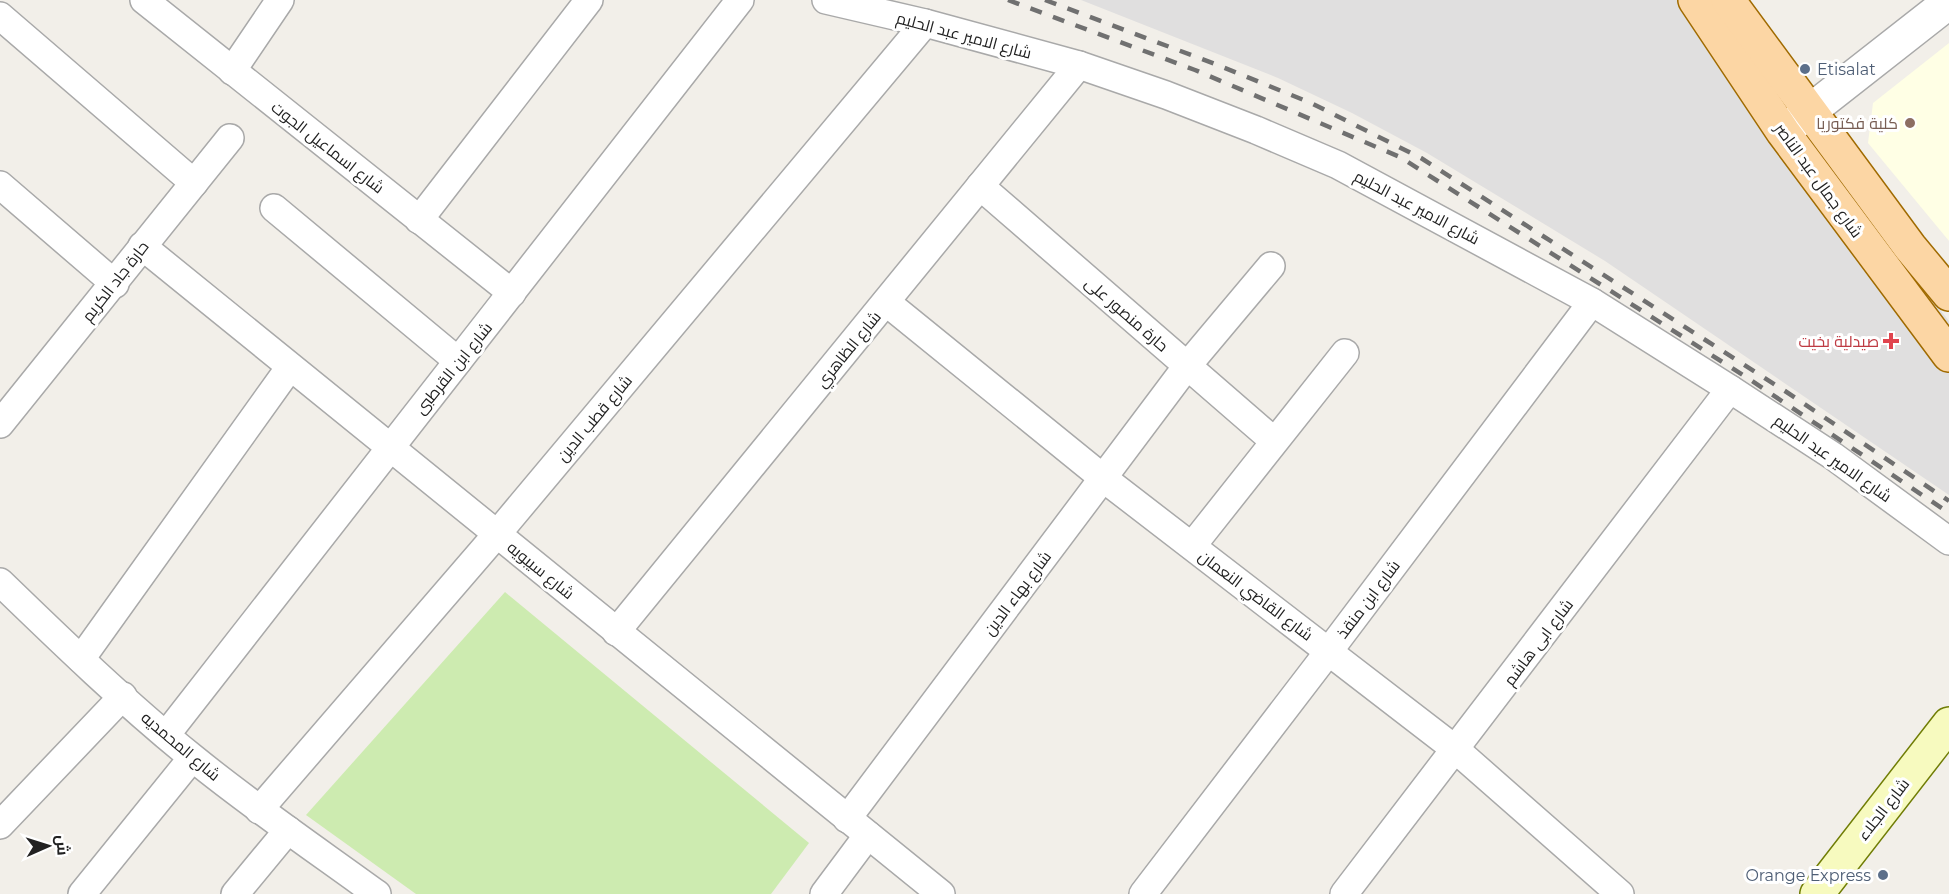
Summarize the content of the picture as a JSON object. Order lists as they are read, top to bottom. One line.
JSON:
{"streets":{"main road":["شارع جمال عبد الناصر","شارع الجلاء"],"street":["شارع الامير عبد الحليم","شارع اسماعيل الجوت","حارة جاد الكريم","حارة منصور على","شارع الظاهري","شارع ابن القرطبى","شارع قطب الدين","شارع سيبويه","شارع بهاء الدين","شارع القاضي النعمان","شارع ابن منقذ","شارع ابى هاشم","شارع المحمديه"]},"crossings":[["شارع الامير عبد الحليم","شارع الظاهري"],["شارع الامير عبد الحليم","شارع قطب الدين"],["شارع الامير عبد الحليم","شارع ابن منقذ"],["شارع الامير عبد الحليم","شارع ابى هاشم"],["شارع اسماعيل الجوت","شارع ابن القرطبى"],["حارة جاد الكريم","شارع سيبويه"],["حارة منصور على","شارع الظاهري"],["حارة منصور على","شارع بهاء الدين"],["شارع الظاهري","شارع سيبويه"],["شارع الظاهري","شارع القاضي النعمان"],["شارع ابن القرطبى","شارع سيبويه"],["شارع ابن القرطبى","شارع المحمديه"],["شارع قطب الدين","شارع سيبويه"],["شارع قطب الدين","شارع المحمديه"],["شارع سيبويه","شارع بهاء الدين"],["شارع بهاء الدين","شارع القاضي النعمان"],["شارع القاضي النعمان","شارع ابن منقذ"],["شارع القاضي النعمان","شارع ابى هاشم"]],"places":{"other":["Etisalat","كلية فكتوريا","Orange Express"],"health":["صيدلية بخيت"]},"north":"right"}
